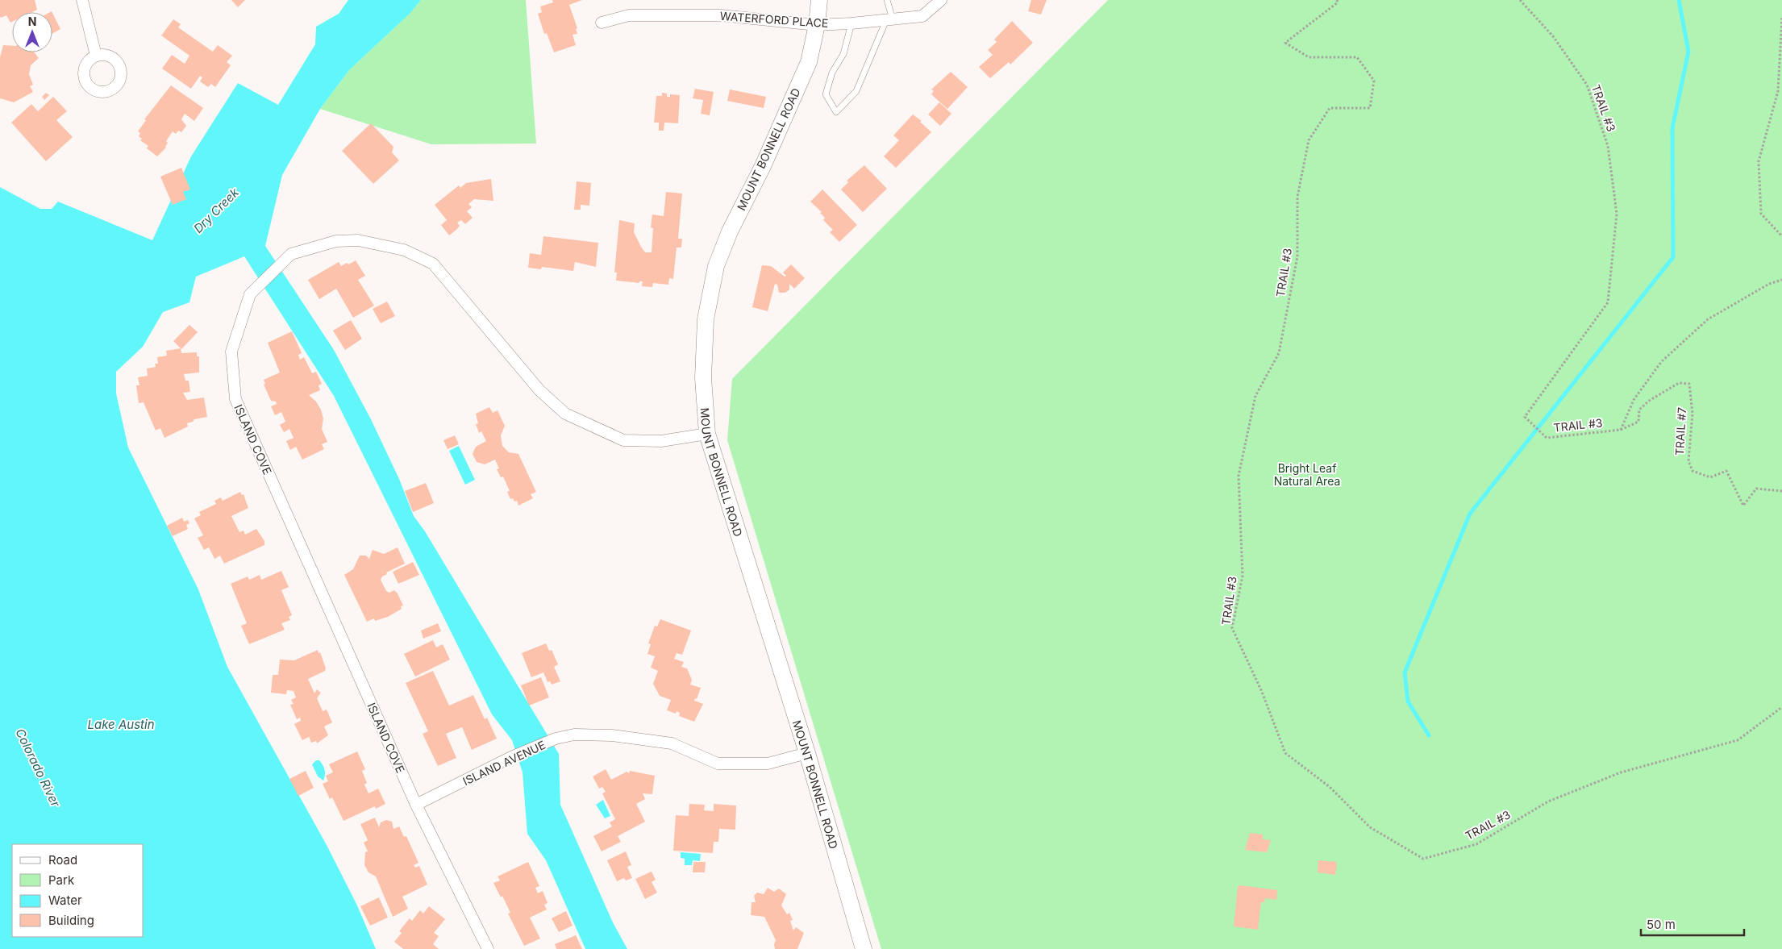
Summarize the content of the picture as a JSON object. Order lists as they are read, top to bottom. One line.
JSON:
{"streets":{"street":["WATERFORD PLACE","MOUNT BONNELL ROAD","ISLAND COVE","ISLAND AVENUE"],"path":["TRAIL #3","TRAIL #7"]},"crossings":[["WATERFORD PLACE","MOUNT BONNELL ROAD"],["TRAIL #3","TRAIL #7"],["MOUNT BONNELL ROAD","ISLAND COVE"],["MOUNT BONNELL ROAD","ISLAND AVENUE"],["ISLAND COVE","ISLAND AVENUE"]],"water":["Dry Creek","Lake Austin","Colorado River"],"parks":["Bright Leaf Natural Area"],"legend":["Road","Park","Water","Building"],"scale_bar":"50 m","north":"top"}
